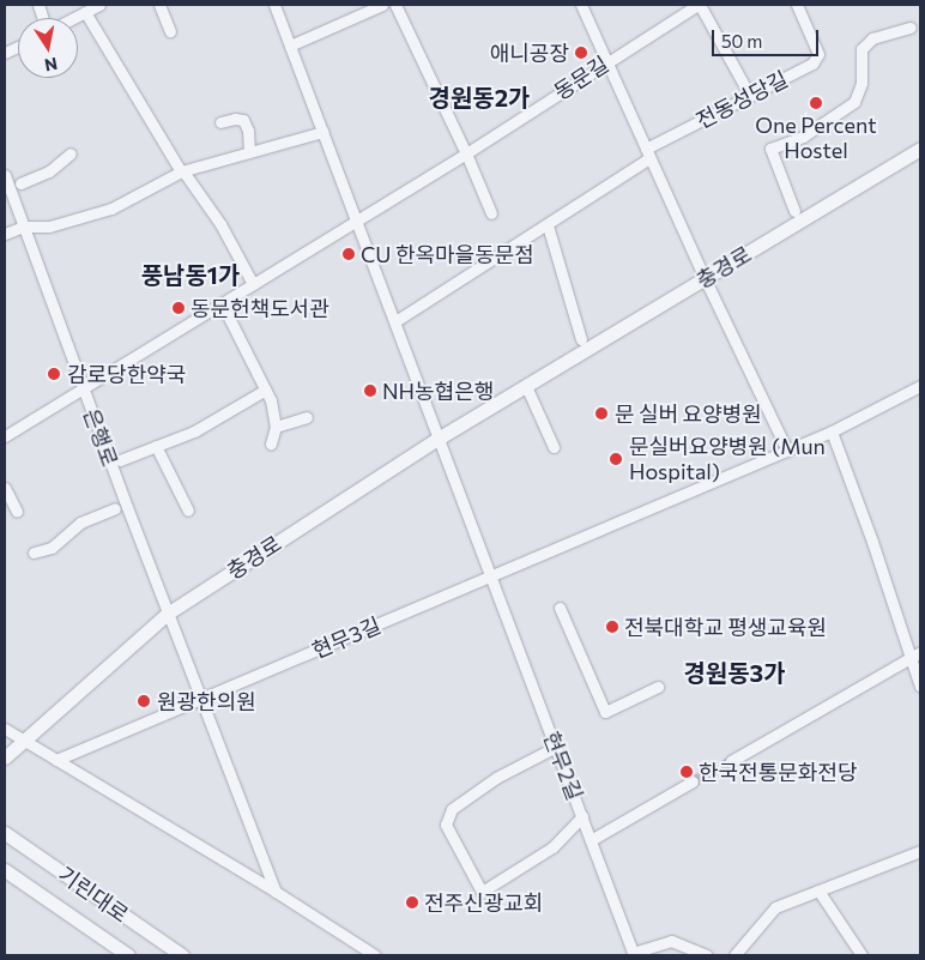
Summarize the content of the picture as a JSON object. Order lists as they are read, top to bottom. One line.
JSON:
{"streets":{"street":["동문길","전동성당길","충경로","은행로","현무3길","현무2길","기린대로"]},"crossings":[["동문길","전동성당길"],["동문길","은행로"],["동문길","현무2길"],["전동성당길","현무2길"],["충경로","은행로"],["충경로","현무2길"],["현무3길","현무2길"]],"districts":["경원동2가","풍남동1가","경원동3가"],"places":["애니공장","One Percent Hostel","CU 한옥마을동문점","동문헌책도서관","감로당한약국","NH농협은행","문 실버 요양병원","문실버요양병원 (Mun Hospital)","전북대학교 평생교육원","원광한의원","한국전통문화전당","전주신광교회"],"scale_bar":"50 m","north":"bottom"}
